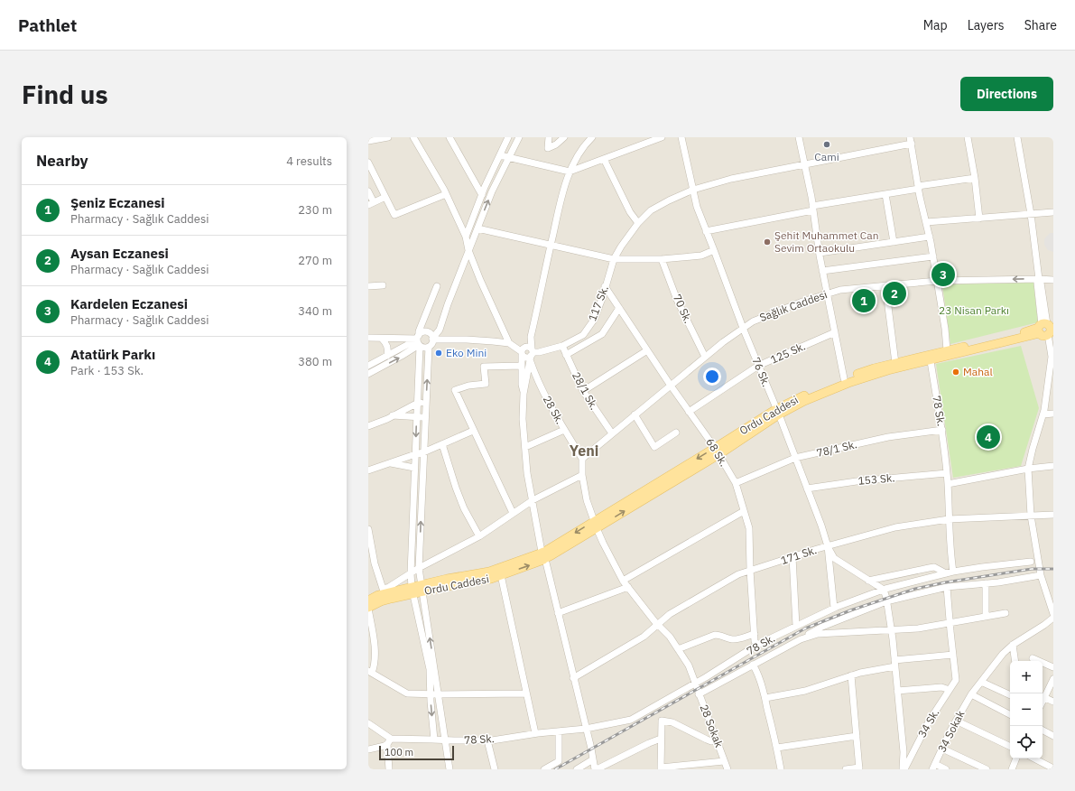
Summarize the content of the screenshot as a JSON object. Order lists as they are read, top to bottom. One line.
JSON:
{"streets":{"main road":["Ordu Caddesi"],"street":["117 Sk.","Sağlık Caddesi","70 Sk.","125 Sk.","76 Sk.","28/1 Sk.","28 Sk.","78 Sk.","78/1 Sk.","68 Sk.","153 Sk.","171 Sk.","34 Sk.","28 Sokak","34 Sokak"]},"crossings":[["117 Sk.","76 Sk."],["117 Sk.","28/1 Sk."],["117 Sk.","28 Sk."],["117 Sk.","68 Sk."],["Sağlık Caddesi","70 Sk."],["Sağlık Caddesi","76 Sk."],["Sağlık Caddesi","28/1 Sk."],["Sağlık Caddesi","28 Sk."],["Sağlık Caddesi","68 Sk."],["Sağlık Caddesi","28 Sokak"],["125 Sk.","76 Sk."],["125 Sk.","68 Sk."],["76 Sk.","78 Sk."],["76 Sk.","Ordu Caddesi"],["76 Sk.","78/1 Sk."],["76 Sk.","153 Sk."],["76 Sk.","171 Sk."],["28 Sk.","28 Sokak"],["78 Sk.","Ordu Caddesi"],["78 Sk.","78/1 Sk."],["78 Sk.","68 Sk."],["78 Sk.","153 Sk."],["78 Sk.","171 Sk."],["78 Sk.","28 Sokak"],["Ordu Caddesi","68 Sk."],["Ordu Caddesi","28 Sokak"],["78/1 Sk.","68 Sk."],["68 Sk.","171 Sk."],["171 Sk.","28 Sokak"]],"districts":["Yeni"],"parks":["23 Nisan Parkı"],"places":["Cami","Şehit Muhammet Can Sevim Ortaokulu","Eko Mini","Mahal"],"scale_bar":"100 m","page":{"header":"Pathlet","nav":["Map","Layers","Share"],"buttons":"Directions","title":"Find us","heading":["Nearby","4 results"],"list":[{"mark":"1","name":"Şeniz Eczanesi","note":"Pharmacy · Sağlık Caddesi","value":"230 m"},{"mark":"2","name":"Aysan Eczanesi","note":"Pharmacy · Sağlık Caddesi","value":"270 m"},{"mark":"3","name":"Kardelen Eczanesi","note":"Pharmacy · Sağlık Caddesi","value":"340 m"},{"mark":"4","name":"Atatürk Parkı","note":"Park · 153 Sk.","value":"380 m"}],"pins":["3","2","1","4"],"map_buttons":["+","−"],"scale":"100 m"}}
